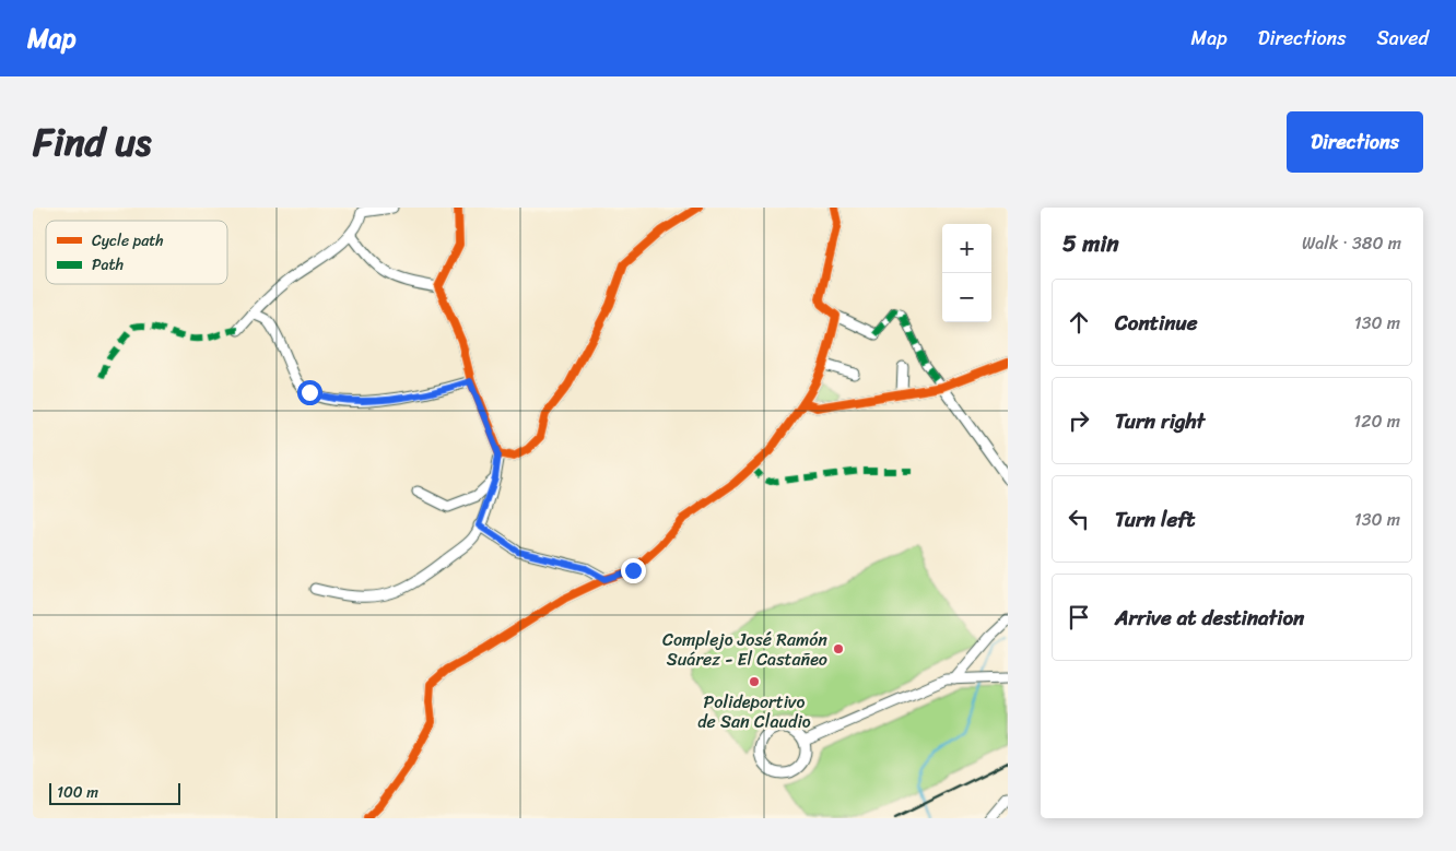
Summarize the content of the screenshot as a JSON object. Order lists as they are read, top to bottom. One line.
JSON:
{"places":["Complejo José Ramón Suárez - El Castañeo","Polideportivo de San Claudio"],"legend":["Cycle path","Path"],"scale_bar":"100 m","page":{"header":"Map","nav":["Map","Directions","Saved"],"title":"Find us","buttons":"Directions","heading":["5 min","Walk · 380 m"],"map_buttons":["+","−"],"list":[["Continue","130 m"],["Turn right","120 m"],["Turn left","130 m"],"Arrive at destination"],"scale":"100 m"}}
